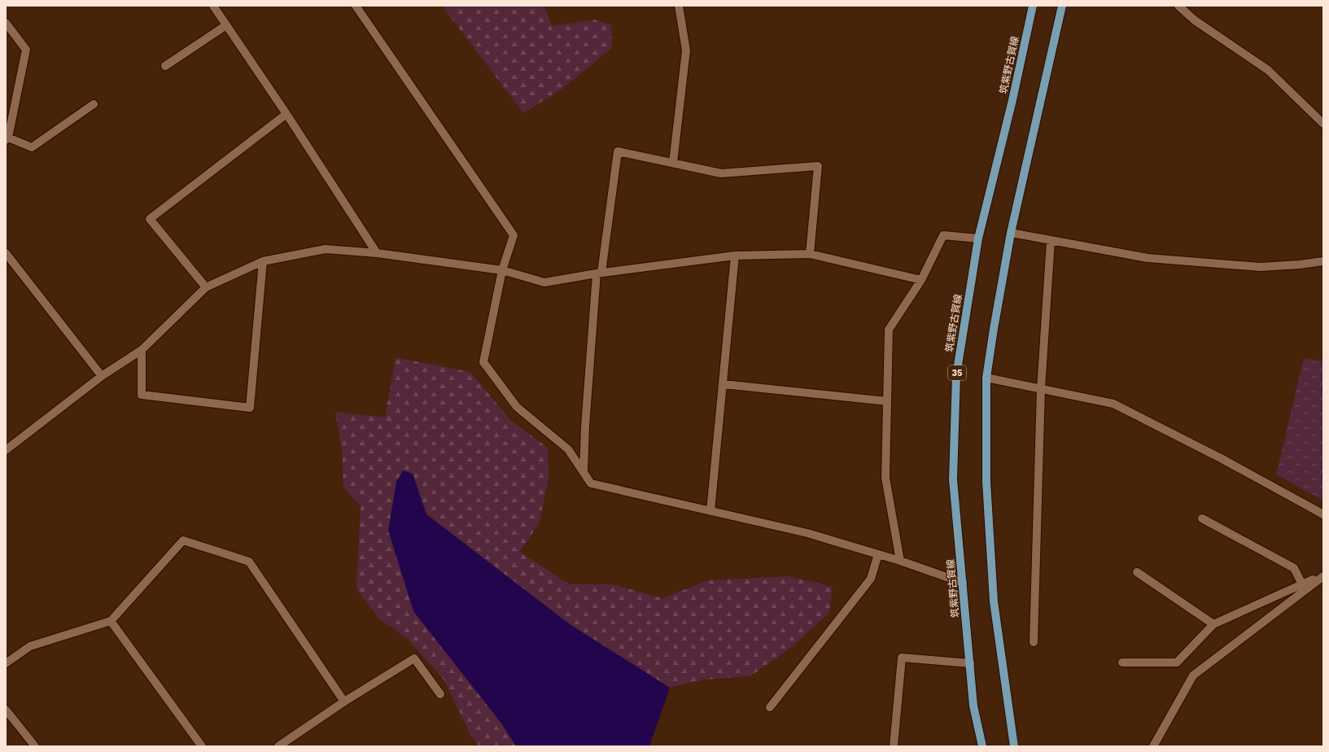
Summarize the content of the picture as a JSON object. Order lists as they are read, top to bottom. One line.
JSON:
{"streets":{"main road":["筑紫野古賀線","35"]}}
